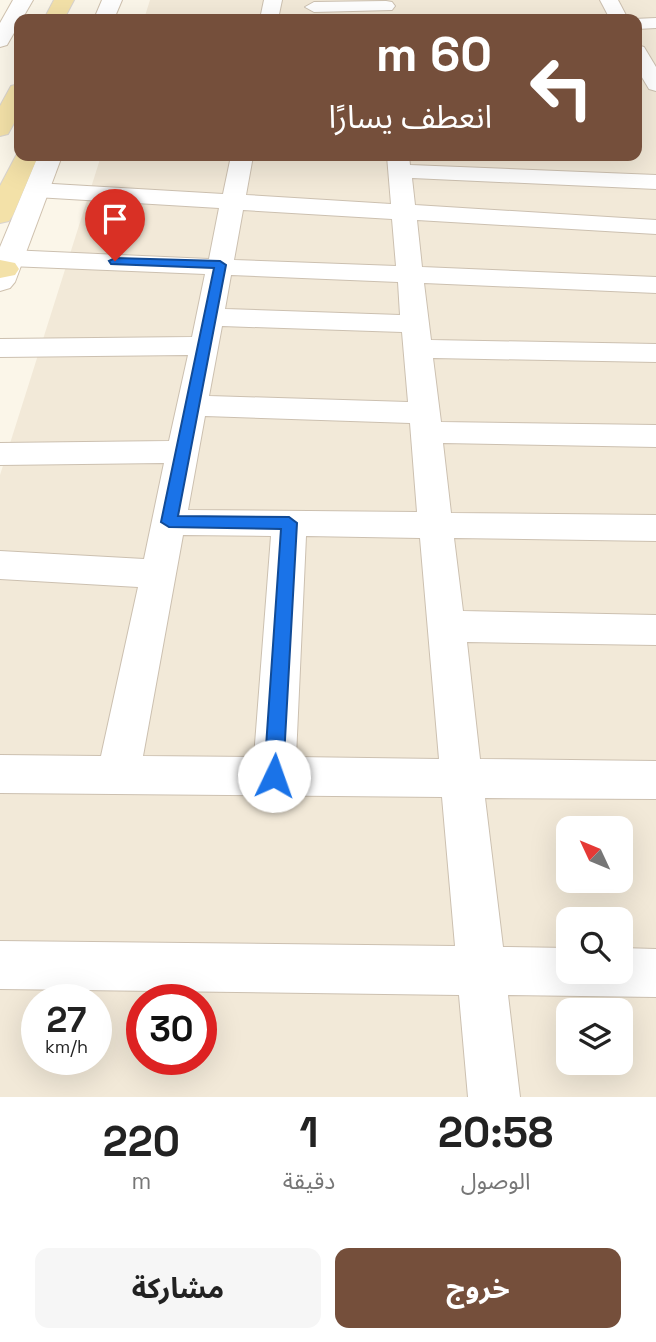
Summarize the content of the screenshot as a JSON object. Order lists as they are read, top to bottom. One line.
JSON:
{"north":"top left","page":{"turn":["60 m","انعطف يسارًا"],"speed":"27 km/h","limit":"30","eta":["20:58","الوصول","1","دقيقة","220","m"],"buttons":["خروج","مشاركة"]}}
